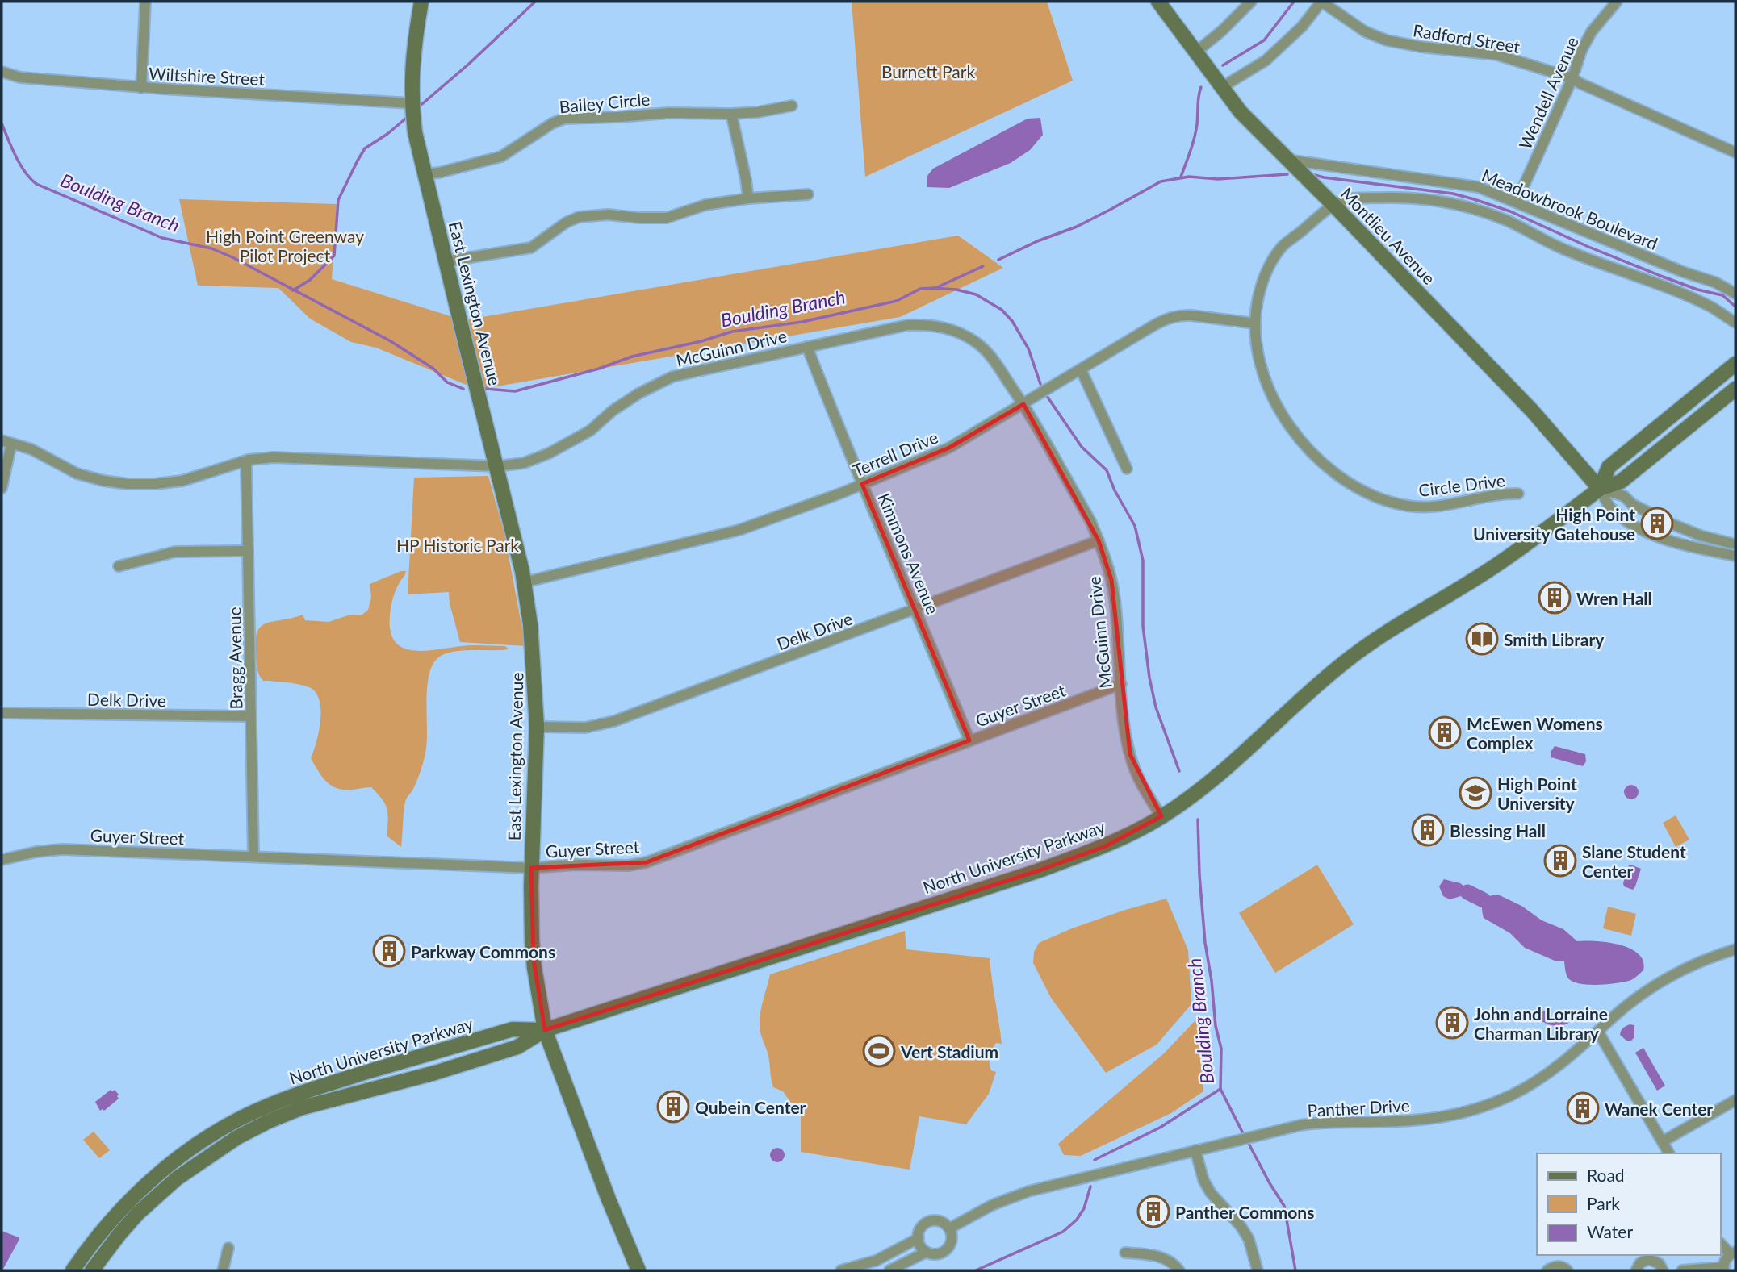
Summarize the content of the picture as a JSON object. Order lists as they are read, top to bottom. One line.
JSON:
{"streets":{"main road":["Montlieu Avenue","East Lexington Avenue","North University Parkway"],"street":["Radford Street","Wiltshire Street","Wendell Avenue","Bailey Circle","Meadowbrook Boulevard","McGuinn Drive","Terrell Drive","Circle Drive","Kimmons Avenue","Delk Drive","Bragg Avenue","Guyer Street","Panther Drive"]},"crossings":[["Radford Street","Wendell Avenue"],["Wiltshire Street","East Lexington Avenue"],["Wendell Avenue","Meadowbrook Boulevard"],["Bailey Circle","East Lexington Avenue"],["Meadowbrook Boulevard","Montlieu Avenue"],["Meadowbrook Boulevard","Circle Drive"],["Montlieu Avenue","Circle Drive"],["Montlieu Avenue","North University Parkway"],["East Lexington Avenue","McGuinn Drive"],["East Lexington Avenue","Terrell Drive"],["East Lexington Avenue","Delk Drive"],["East Lexington Avenue","Guyer Street"],["East Lexington Avenue","North University Parkway"],["McGuinn Drive","Terrell Drive"],["McGuinn Drive","Kimmons Avenue"],["McGuinn Drive","Delk Drive"],["McGuinn Drive","Bragg Avenue"],["McGuinn Drive","Guyer Street"],["McGuinn Drive","North University Parkway"],["Terrell Drive","Circle Drive"],["Terrell Drive","Kimmons Avenue"],["Kimmons Avenue","Delk Drive"],["Kimmons Avenue","Guyer Street"],["Delk Drive","Bragg Avenue"],["Bragg Avenue","Guyer Street"]],"water":["Boulding Branch"],"parks":["Burnett Park","High Point Greenway Pilot Project","HP Historic Park"],"places":{"building":["High Point University Gatehouse","Wren Hall","McEwen Womens Complex","Blessing Hall","Slane Student Center","Parkway Commons","John and Lorraine Charman Library","Qubein Center","Wanek Center","Panther Commons"],"library":["Smith Library"],"school or university":["High Point University"],"sports":["Vert Stadium"]},"legend":["Road","Park","Water"]}
